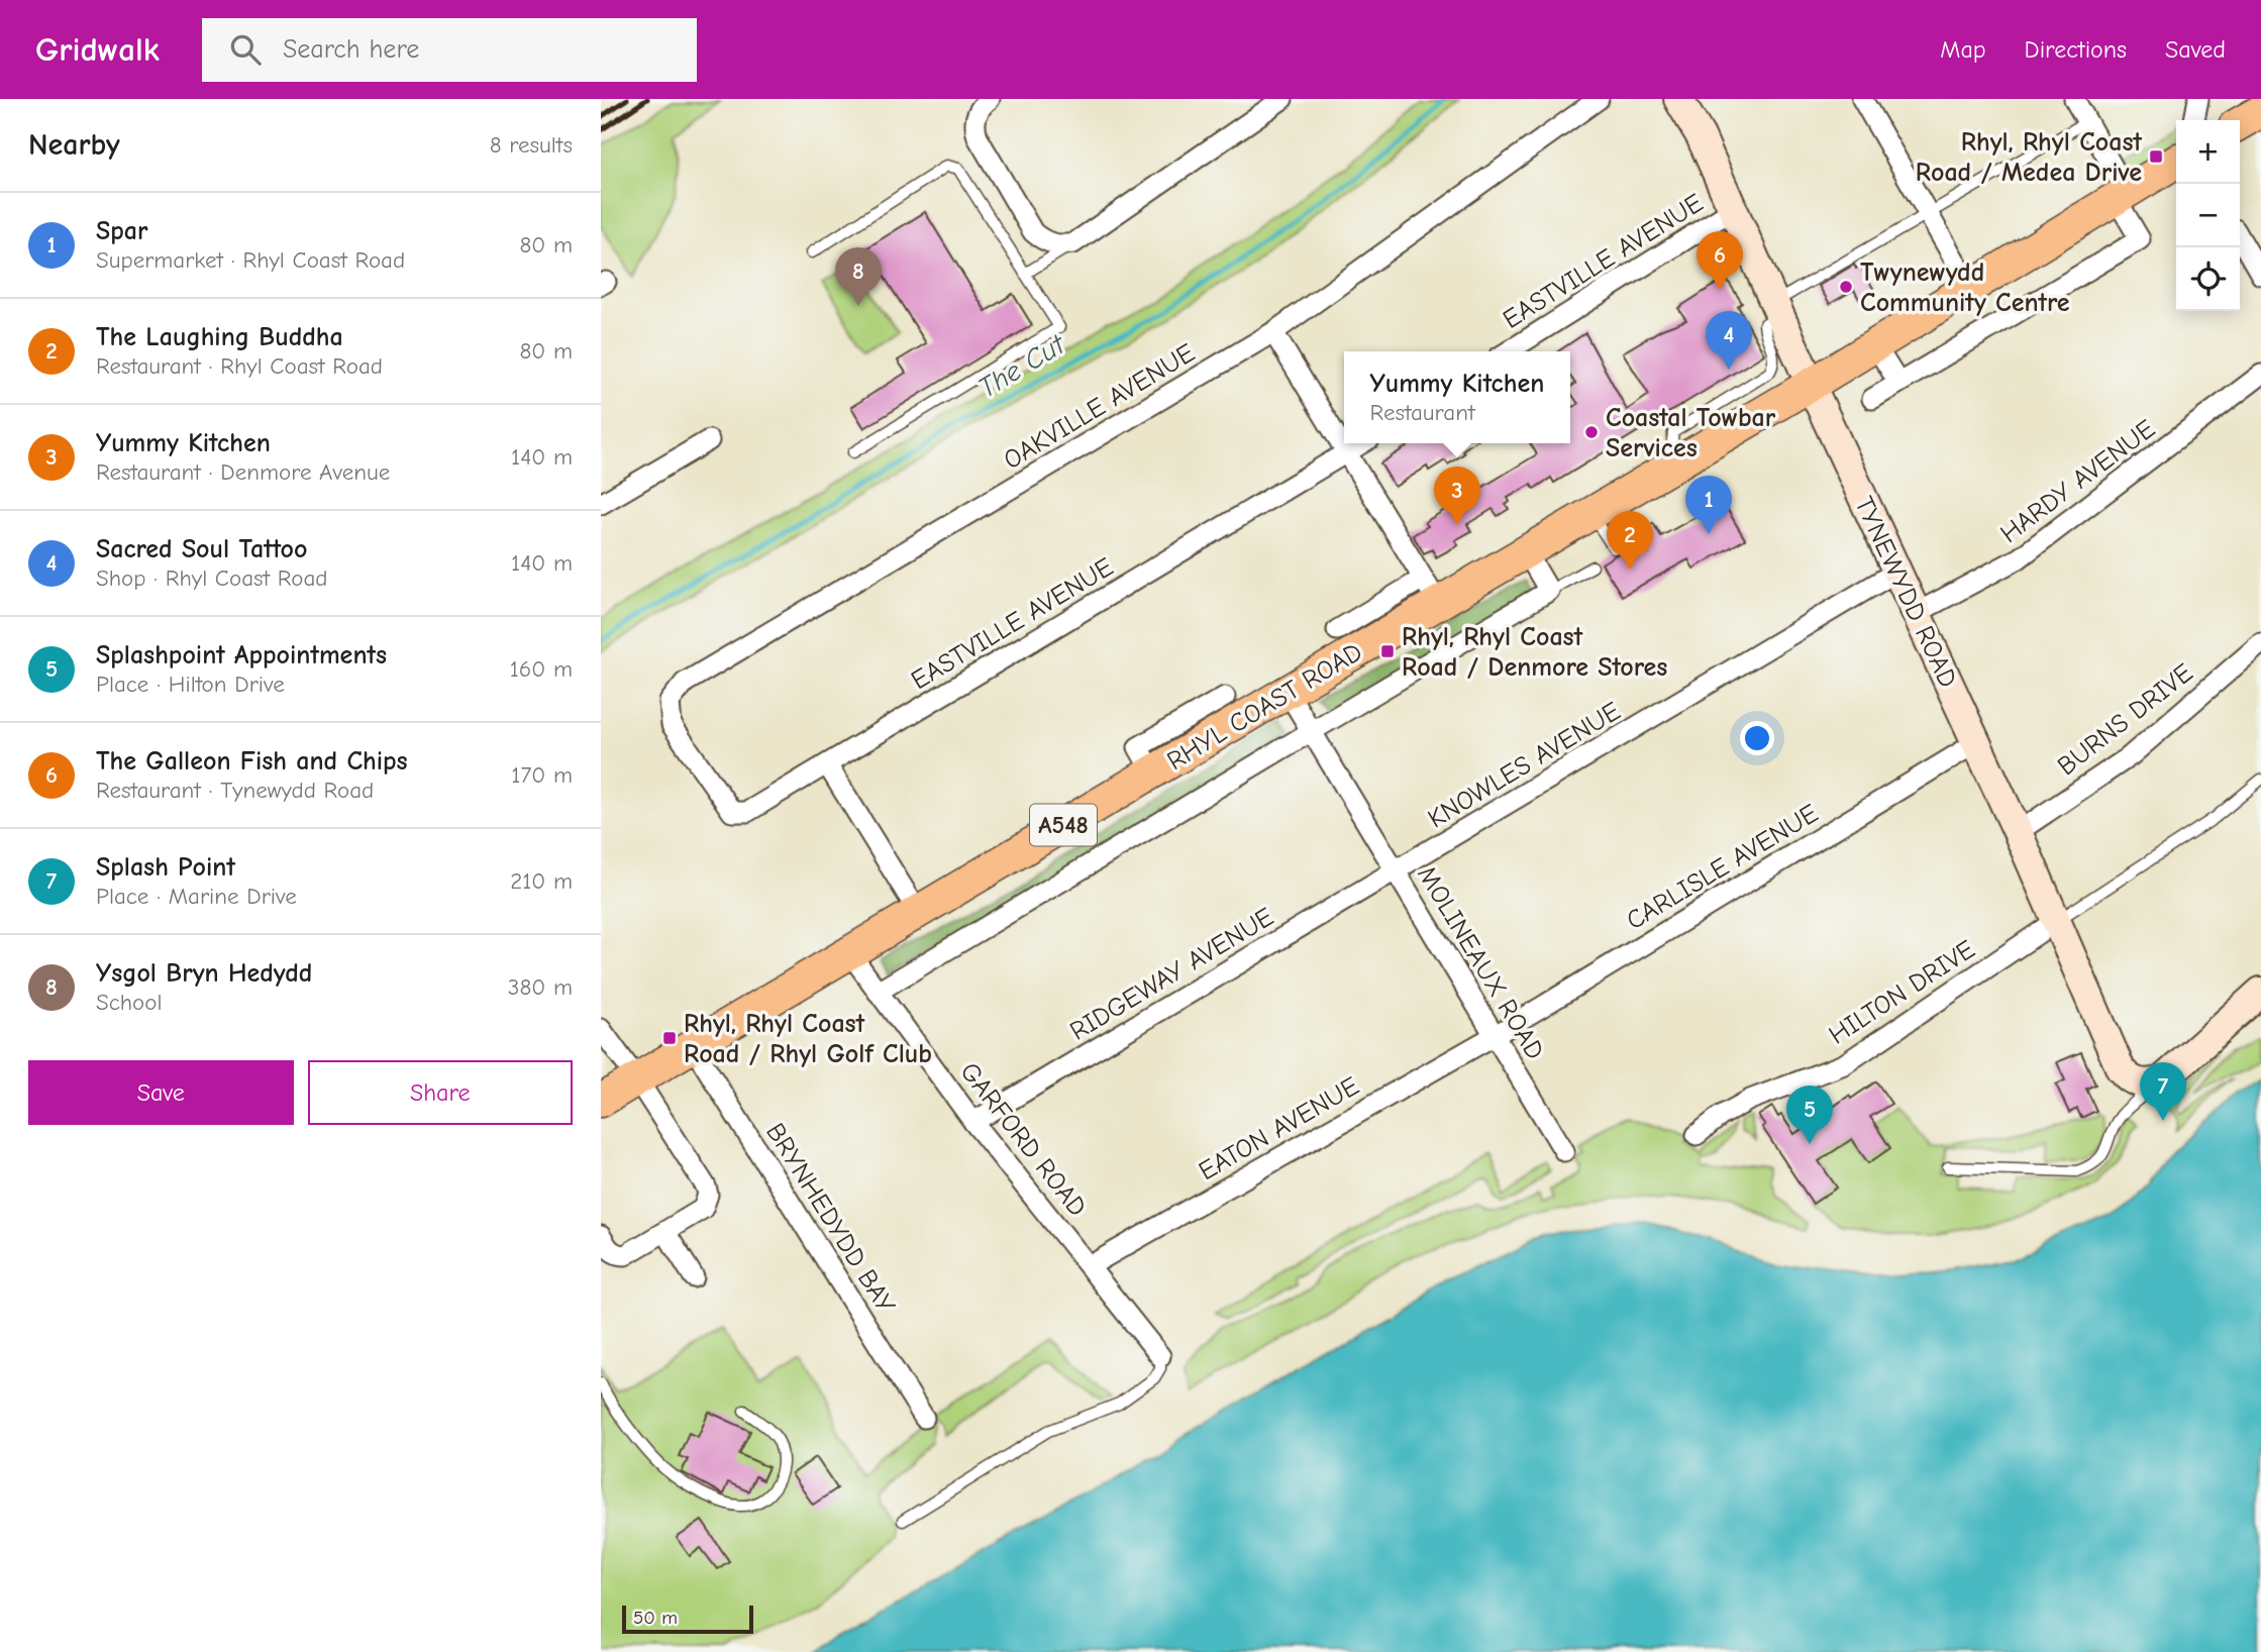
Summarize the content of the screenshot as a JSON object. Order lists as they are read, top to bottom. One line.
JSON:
{"streets":{"main road":["TYNEWYDD ROAD","RHYL COAST ROAD","A548"],"street":["EASTVILLE AVENUE","OAKVILLE AVENUE","HARDY AVENUE","BURNS DRIVE","KNOWLES AVENUE","CARLISLE AVENUE","MOLINEAUX ROAD","RIDGEWAY AVENUE","HILTON DRIVE","EATON AVENUE","GARFORD ROAD","BRYNHEDYDD BAY"]},"crossings":[["EASTVILLE AVENUE","OAKVILLE AVENUE"],["EASTVILLE AVENUE","TYNEWYDD ROAD"],["HARDY AVENUE","TYNEWYDD ROAD"],["TYNEWYDD ROAD","RHYL COAST ROAD"],["TYNEWYDD ROAD","BURNS DRIVE"],["TYNEWYDD ROAD","KNOWLES AVENUE"],["TYNEWYDD ROAD","CARLISLE AVENUE"],["TYNEWYDD ROAD","HILTON DRIVE"],["RHYL COAST ROAD","MOLINEAUX ROAD"],["RHYL COAST ROAD","GARFORD ROAD"],["RHYL COAST ROAD","BRYNHEDYDD BAY"],["KNOWLES AVENUE","MOLINEAUX ROAD"],["KNOWLES AVENUE","RIDGEWAY AVENUE"],["CARLISLE AVENUE","MOLINEAUX ROAD"],["CARLISLE AVENUE","EATON AVENUE"],["MOLINEAUX ROAD","RIDGEWAY AVENUE"],["MOLINEAUX ROAD","EATON AVENUE"],["RIDGEWAY AVENUE","GARFORD ROAD"],["EATON AVENUE","GARFORD ROAD"]],"water":["The Cut"],"places":{"transit":["Rhyl, Rhyl Coast Road / Medea Drive","Rhyl, Rhyl Coast Road / Denmore Stores","Rhyl, Rhyl Coast Road / Rhyl Golf Club"],"other":["Twynewydd Community Centre","Coastal Towbar Services"]},"scale_bar":"50 m","page":{"header":"Gridwalk","search":"Search here","nav":["Map","Directions","Saved"],"heading":["Nearby","8 results"],"map_buttons":["+","−"],"list":[{"mark":"1","name":"Spar","note":"Supermarket · Rhyl Coast Road","value":"80 m"},{"mark":"2","name":"The Laughing Buddha","note":"Restaurant · Rhyl Coast Road","value":"80 m"},{"mark":"3","name":"Yummy Kitchen","note":"Restaurant · Denmore Avenue","value":"140 m"},{"mark":"4","name":"Sacred Soul Tattoo","note":"Shop · Rhyl Coast Road","value":"140 m"},{"mark":"5","name":"Splashpoint Appointments","note":"Place · Hilton Drive","value":"160 m"},{"mark":"6","name":"The Galleon Fish and Chips","note":"Restaurant · Tynewydd Road","value":"170 m"},{"mark":"7","name":"Splash Point","note":"Place · Marine Drive","value":"210 m"},{"mark":"8","name":"Ysgol Bryn Hedydd","note":"School","value":"380 m"}],"pins":["6","8","4","3","1","2","7","5"],"popup":["Yummy Kitchen","Restaurant"],"buttons":["Save","Share"],"scale":"50 m"}}
